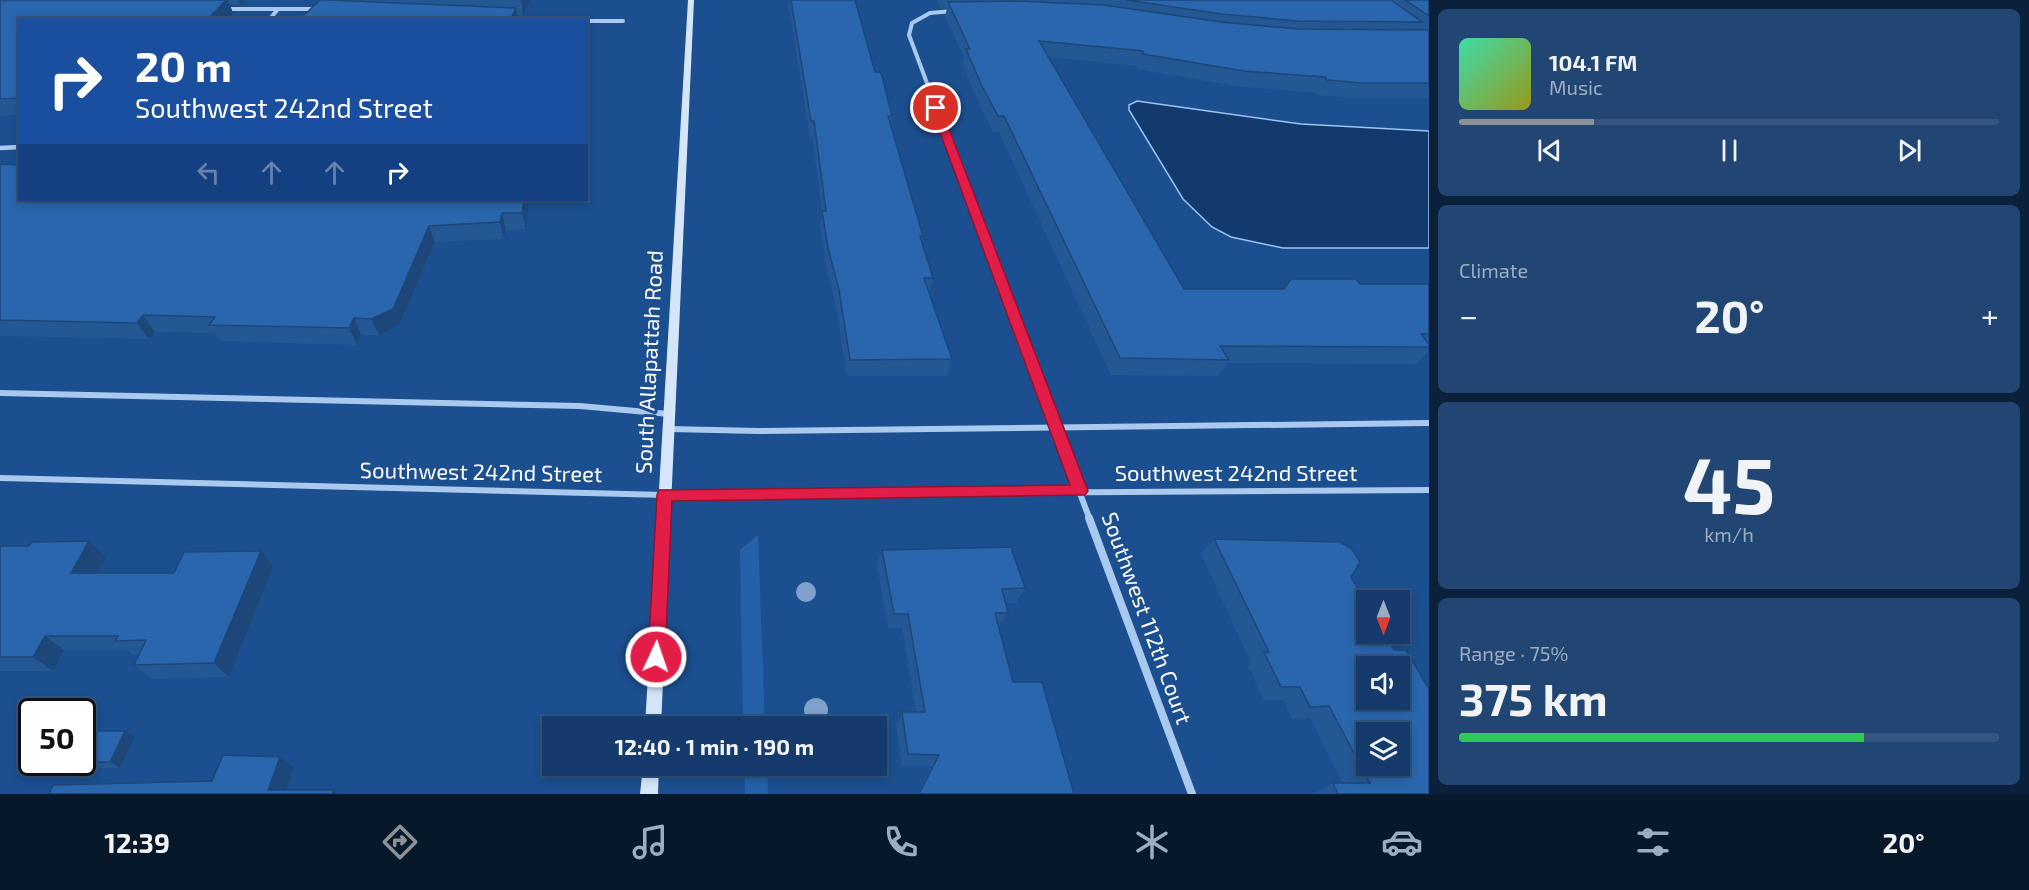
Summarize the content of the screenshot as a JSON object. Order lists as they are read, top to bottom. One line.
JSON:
{"streets":{"main road":["South Allapattah Road"],"street":["Southwest 242nd Street","Southwest 112th Court"]},"crossings":[["South Allapattah Road","Southwest 242nd Street"],["Southwest 242nd Street","Southwest 112th Court"]],"north":"bottom","page":{"turn":["20 m","Southwest 242nd Street"],"song":["104.1 FM","Music"],"tile":["Climate",["45","km/h"],["Range · 75%","375 km"]],"heat":["−","20°","+"],"limit":"50","trip":"12:40 · 1 min · 190 m","tabs":["12:39","20°"]}}
